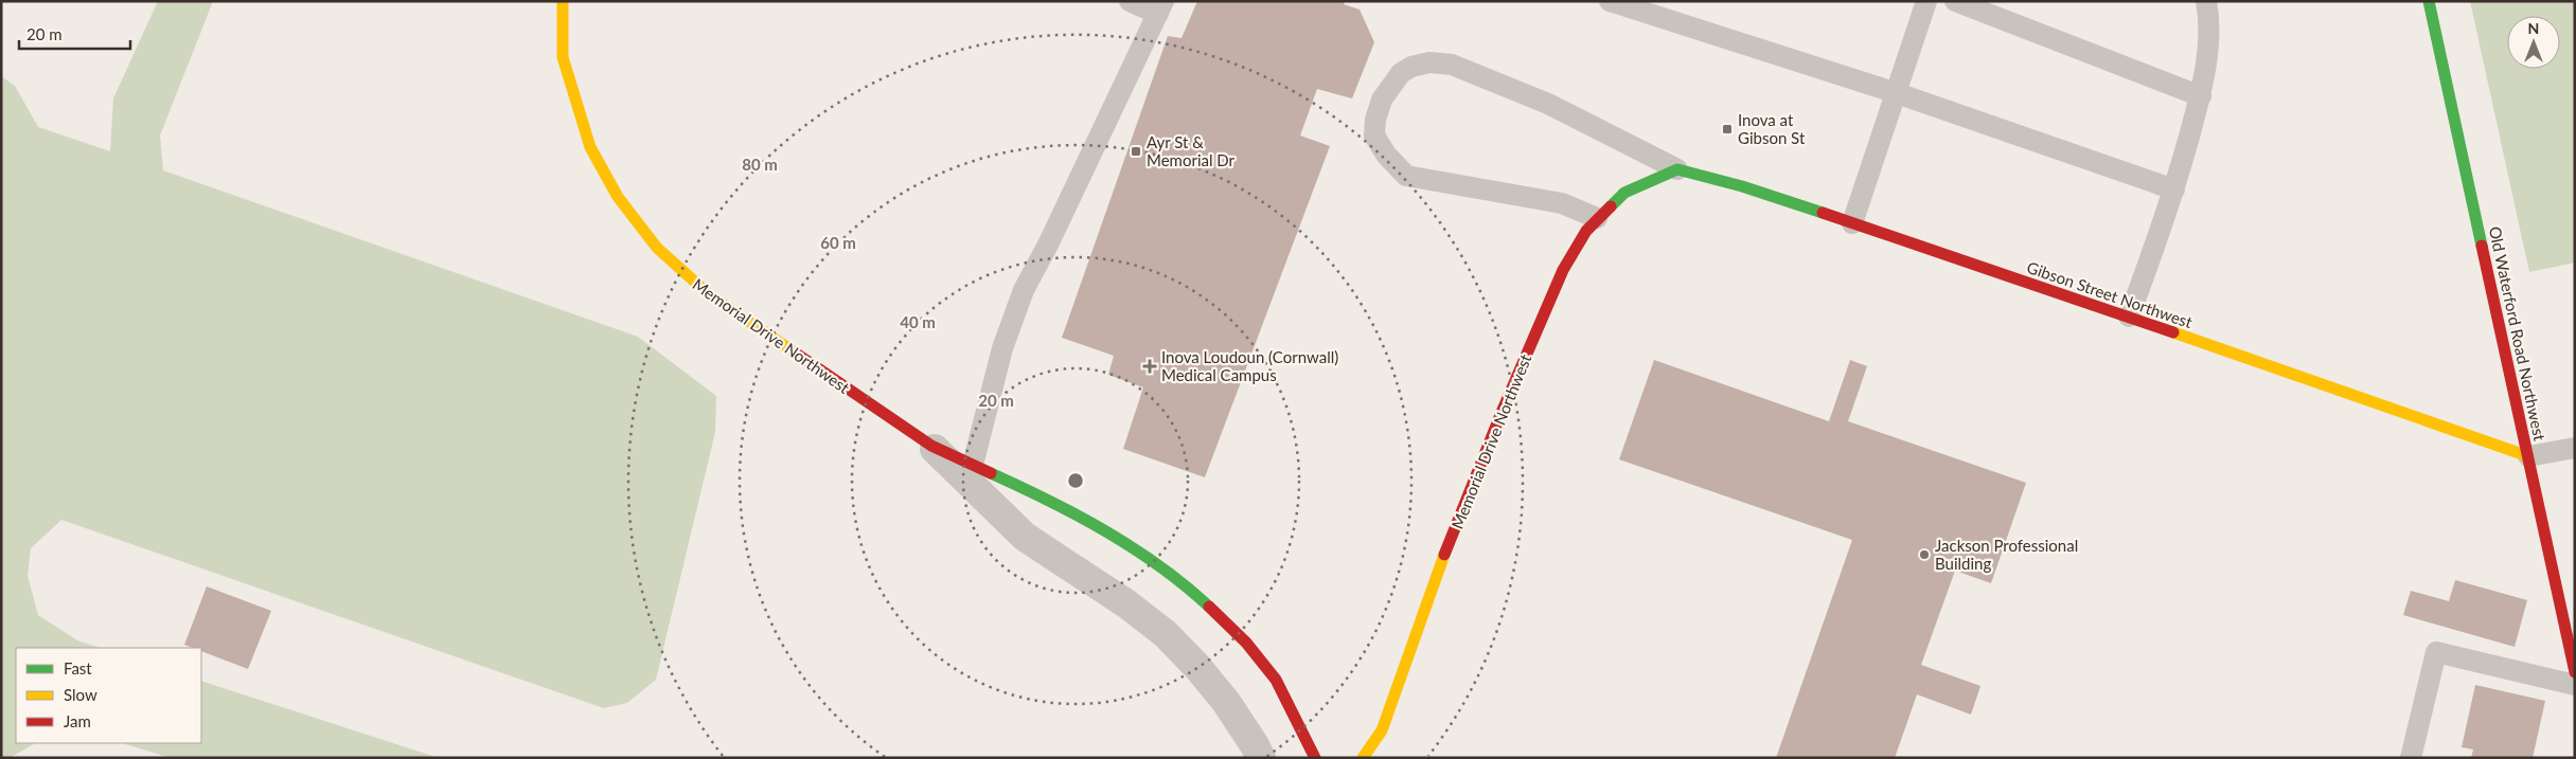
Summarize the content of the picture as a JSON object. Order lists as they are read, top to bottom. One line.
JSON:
{"streets":{"street":["Gibson Street Northwest","Old Waterford Road Northwest","Memorial Drive Northwest"]},"crossings":[["Gibson Street Northwest","Old Waterford Road Northwest"],["Gibson Street Northwest","Memorial Drive Northwest"]],"places":{"transit":["Inova at Gibson St","Ayr St & Memorial Dr"],"health":["Inova Loudoun (Cornwall) Medical Campus"],"other":["Jackson Professional Building"]},"legend":["Fast","Slow","Jam"],"scale_bar":"20 m","north":"top","rings":["80 m","60 m","40 m","20 m"]}
